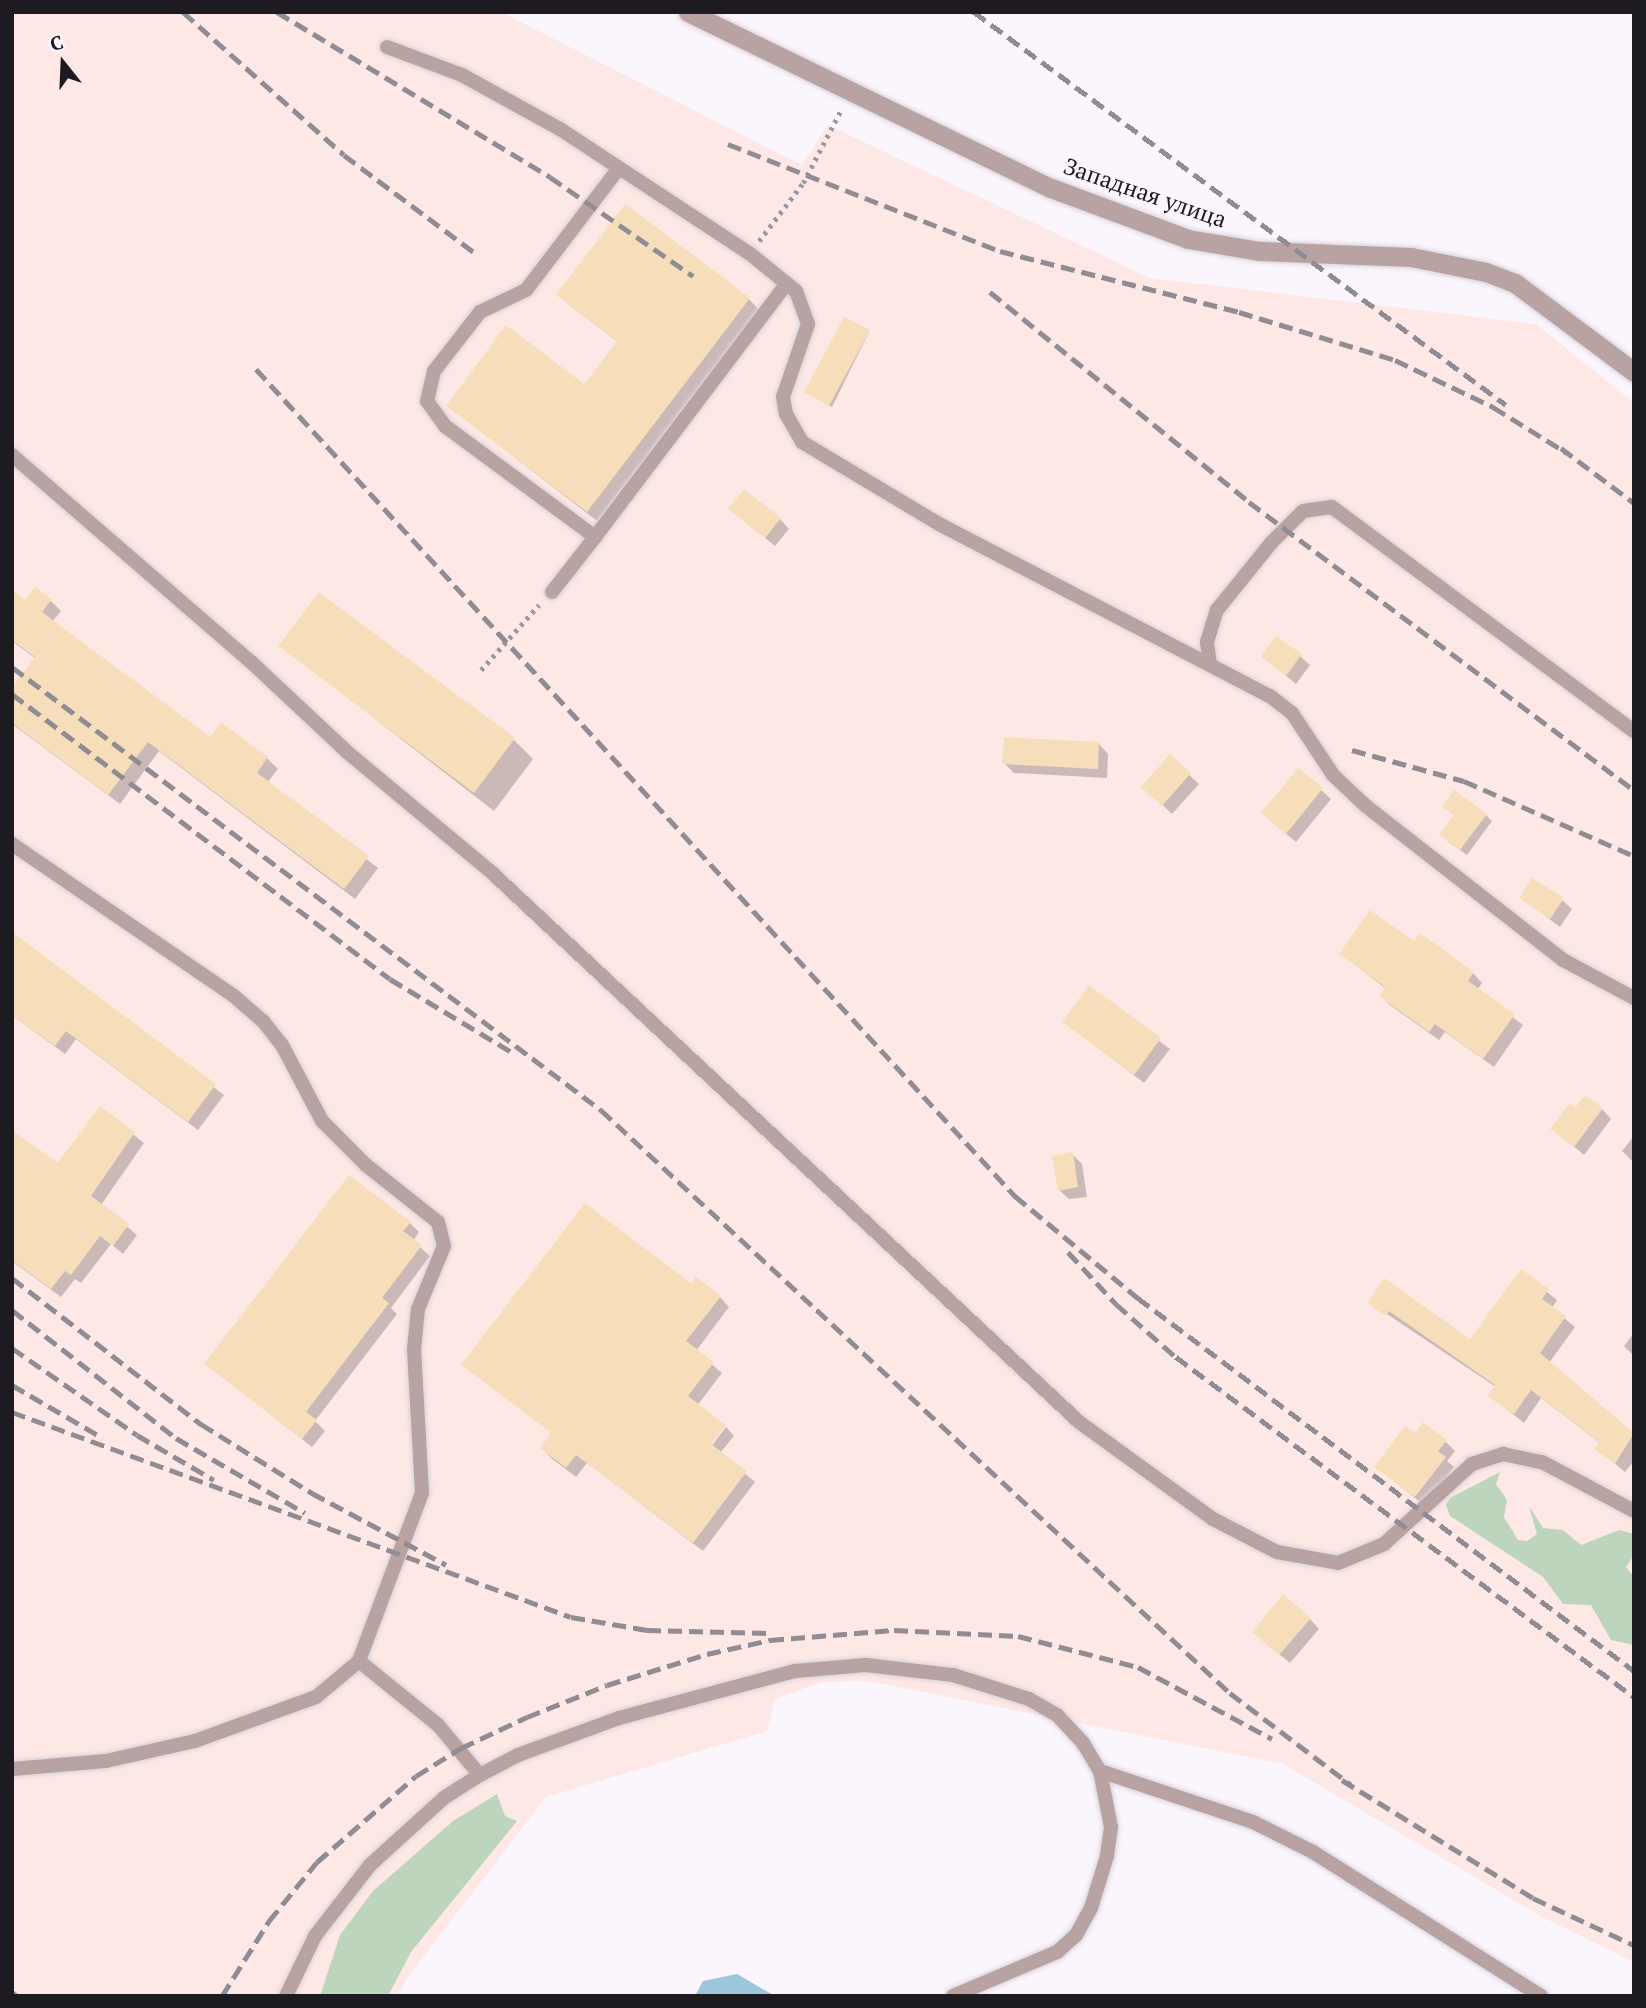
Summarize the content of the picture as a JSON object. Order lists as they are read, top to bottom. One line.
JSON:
{"streets":{"street":["Западная улица"]},"north":"top"}
